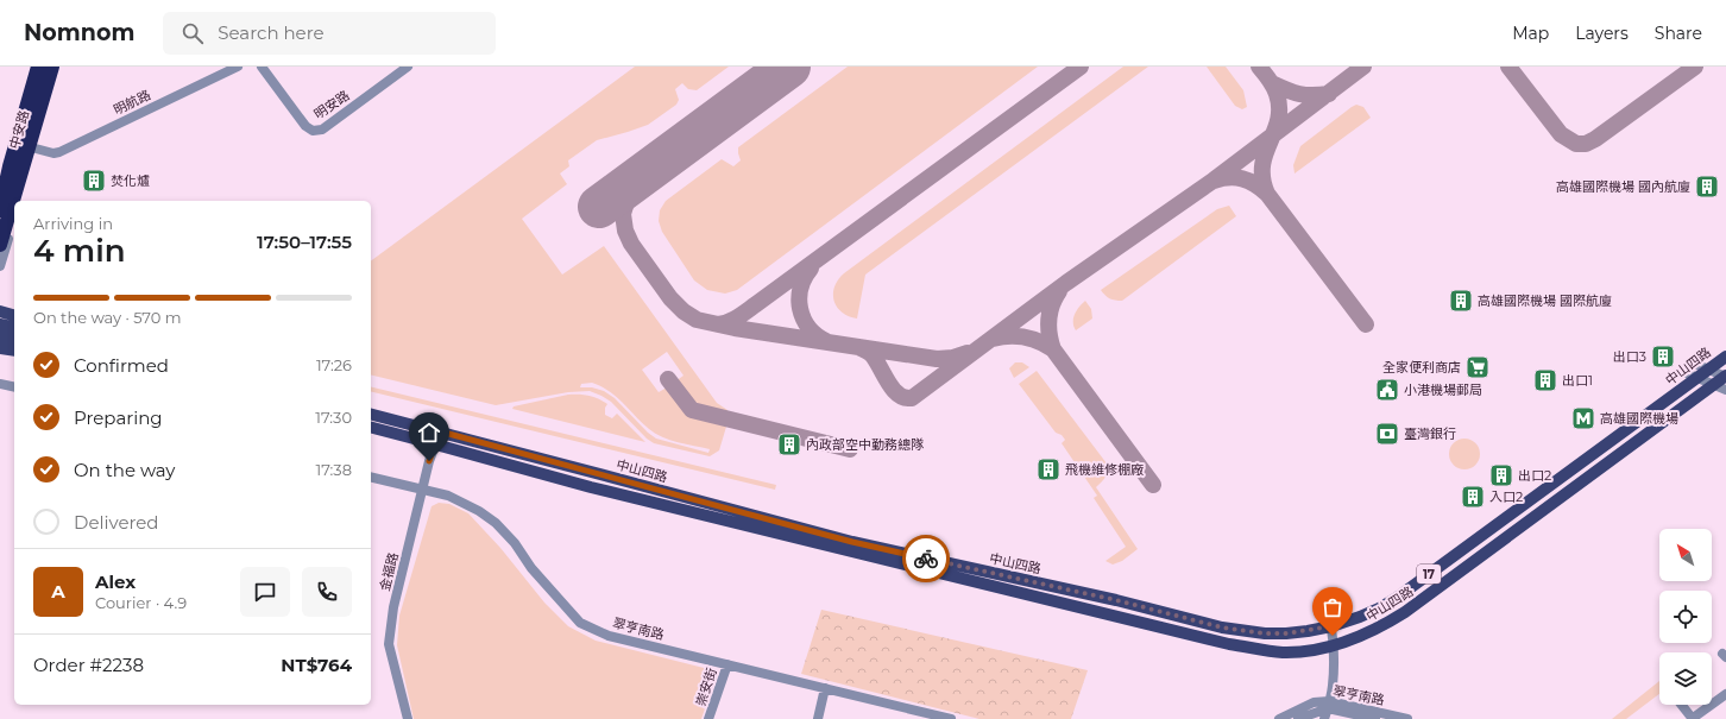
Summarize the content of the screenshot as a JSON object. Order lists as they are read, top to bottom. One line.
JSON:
{"streets":{"main road":["中山四路","17"],"street":["明航路","明安路","中安路","金福路","翠亨南路","崇安街"]},"crossings":[["明航路","中安路"],["中山四路","金福路"],["金福路","翠亨南路"],["翠亨南路","崇安街"]],"places":{"building":["焚化爐","高雄國際機場 國內航廈","高雄國際機場 國際航廈","出口3","出口1","內政部空中勤務總隊","飛機維修棚廠","出口2","入口2"],"supermarket":["全家便利商店"],"public building":["小港機場郵局"],"metro station":["高雄國際機場"],"bank":["臺灣銀行"]},"north":"top left","page":{"header":"Nomnom","search":"Search here","nav":["Map","Layers","Share"],"heading":["4 min","Arriving in","17:50–17:55"],"panel":["Alex","Courier · 4.9","Order #2238","NT$764"],"bar":"On the way · 570 m","list":[["Confirmed","17:26"],["Preparing","17:30"],["On the way","17:38"],"Delivered"],"round":"A"}}
